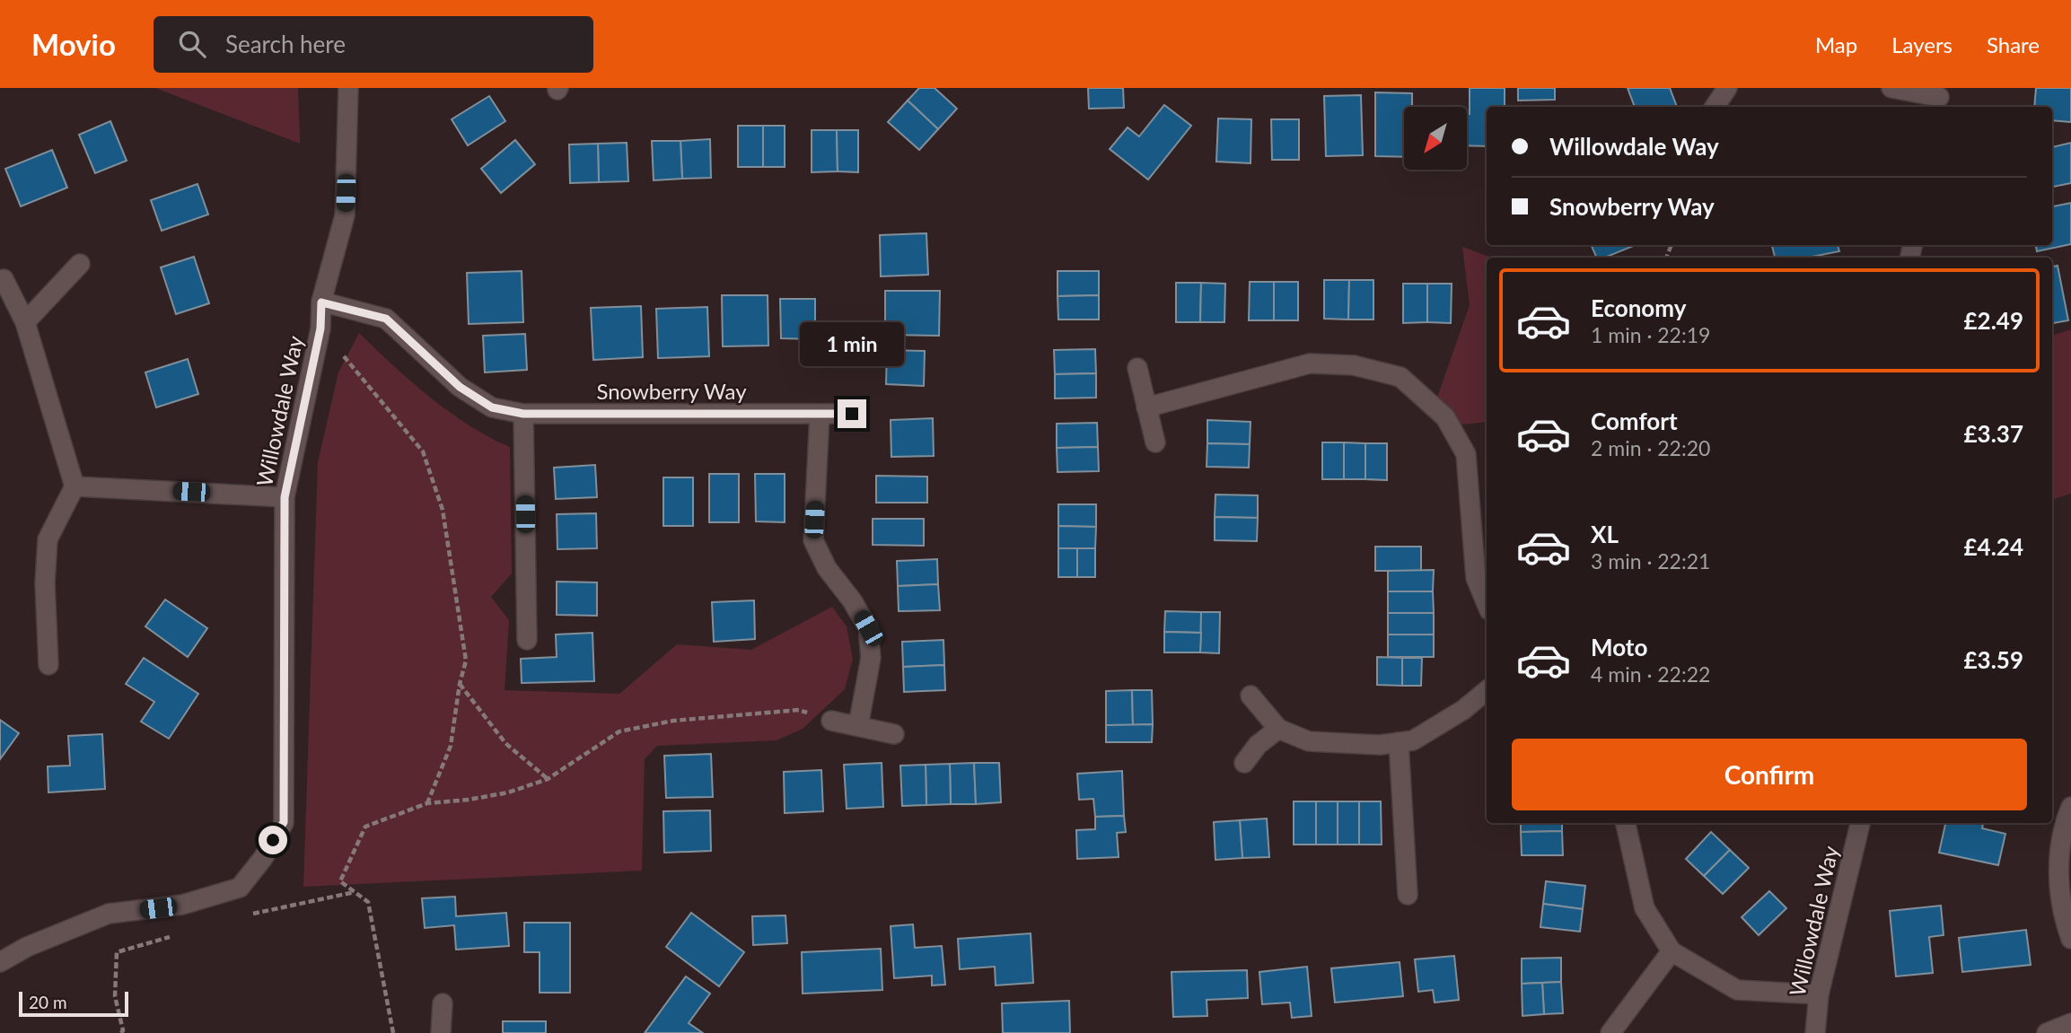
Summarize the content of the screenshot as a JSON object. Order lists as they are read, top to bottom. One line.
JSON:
{"streets":{"street":["Snowberry Way","Willowdale Way"]},"crossings":[["Snowberry Way","Willowdale Way"]],"scale_bar":"20 m","north":"bottom left","page":{"header":"Movio","search":"Search here","nav":["Map","Layers","Share"],"banner":["Willowdale Way","Snowberry Way"],"list":[{"name":"Economy","note":"1 min · 22:19","value":"£2.49"},{"name":"Comfort","note":"2 min · 22:20","value":"£3.37"},{"name":"XL","note":"3 min · 22:21","value":"£4.24"},{"name":"Moto","note":"4 min · 22:22","value":"£3.59"}],"bubble":"1 min","buttons":"Confirm","scale":"20 m"}}
